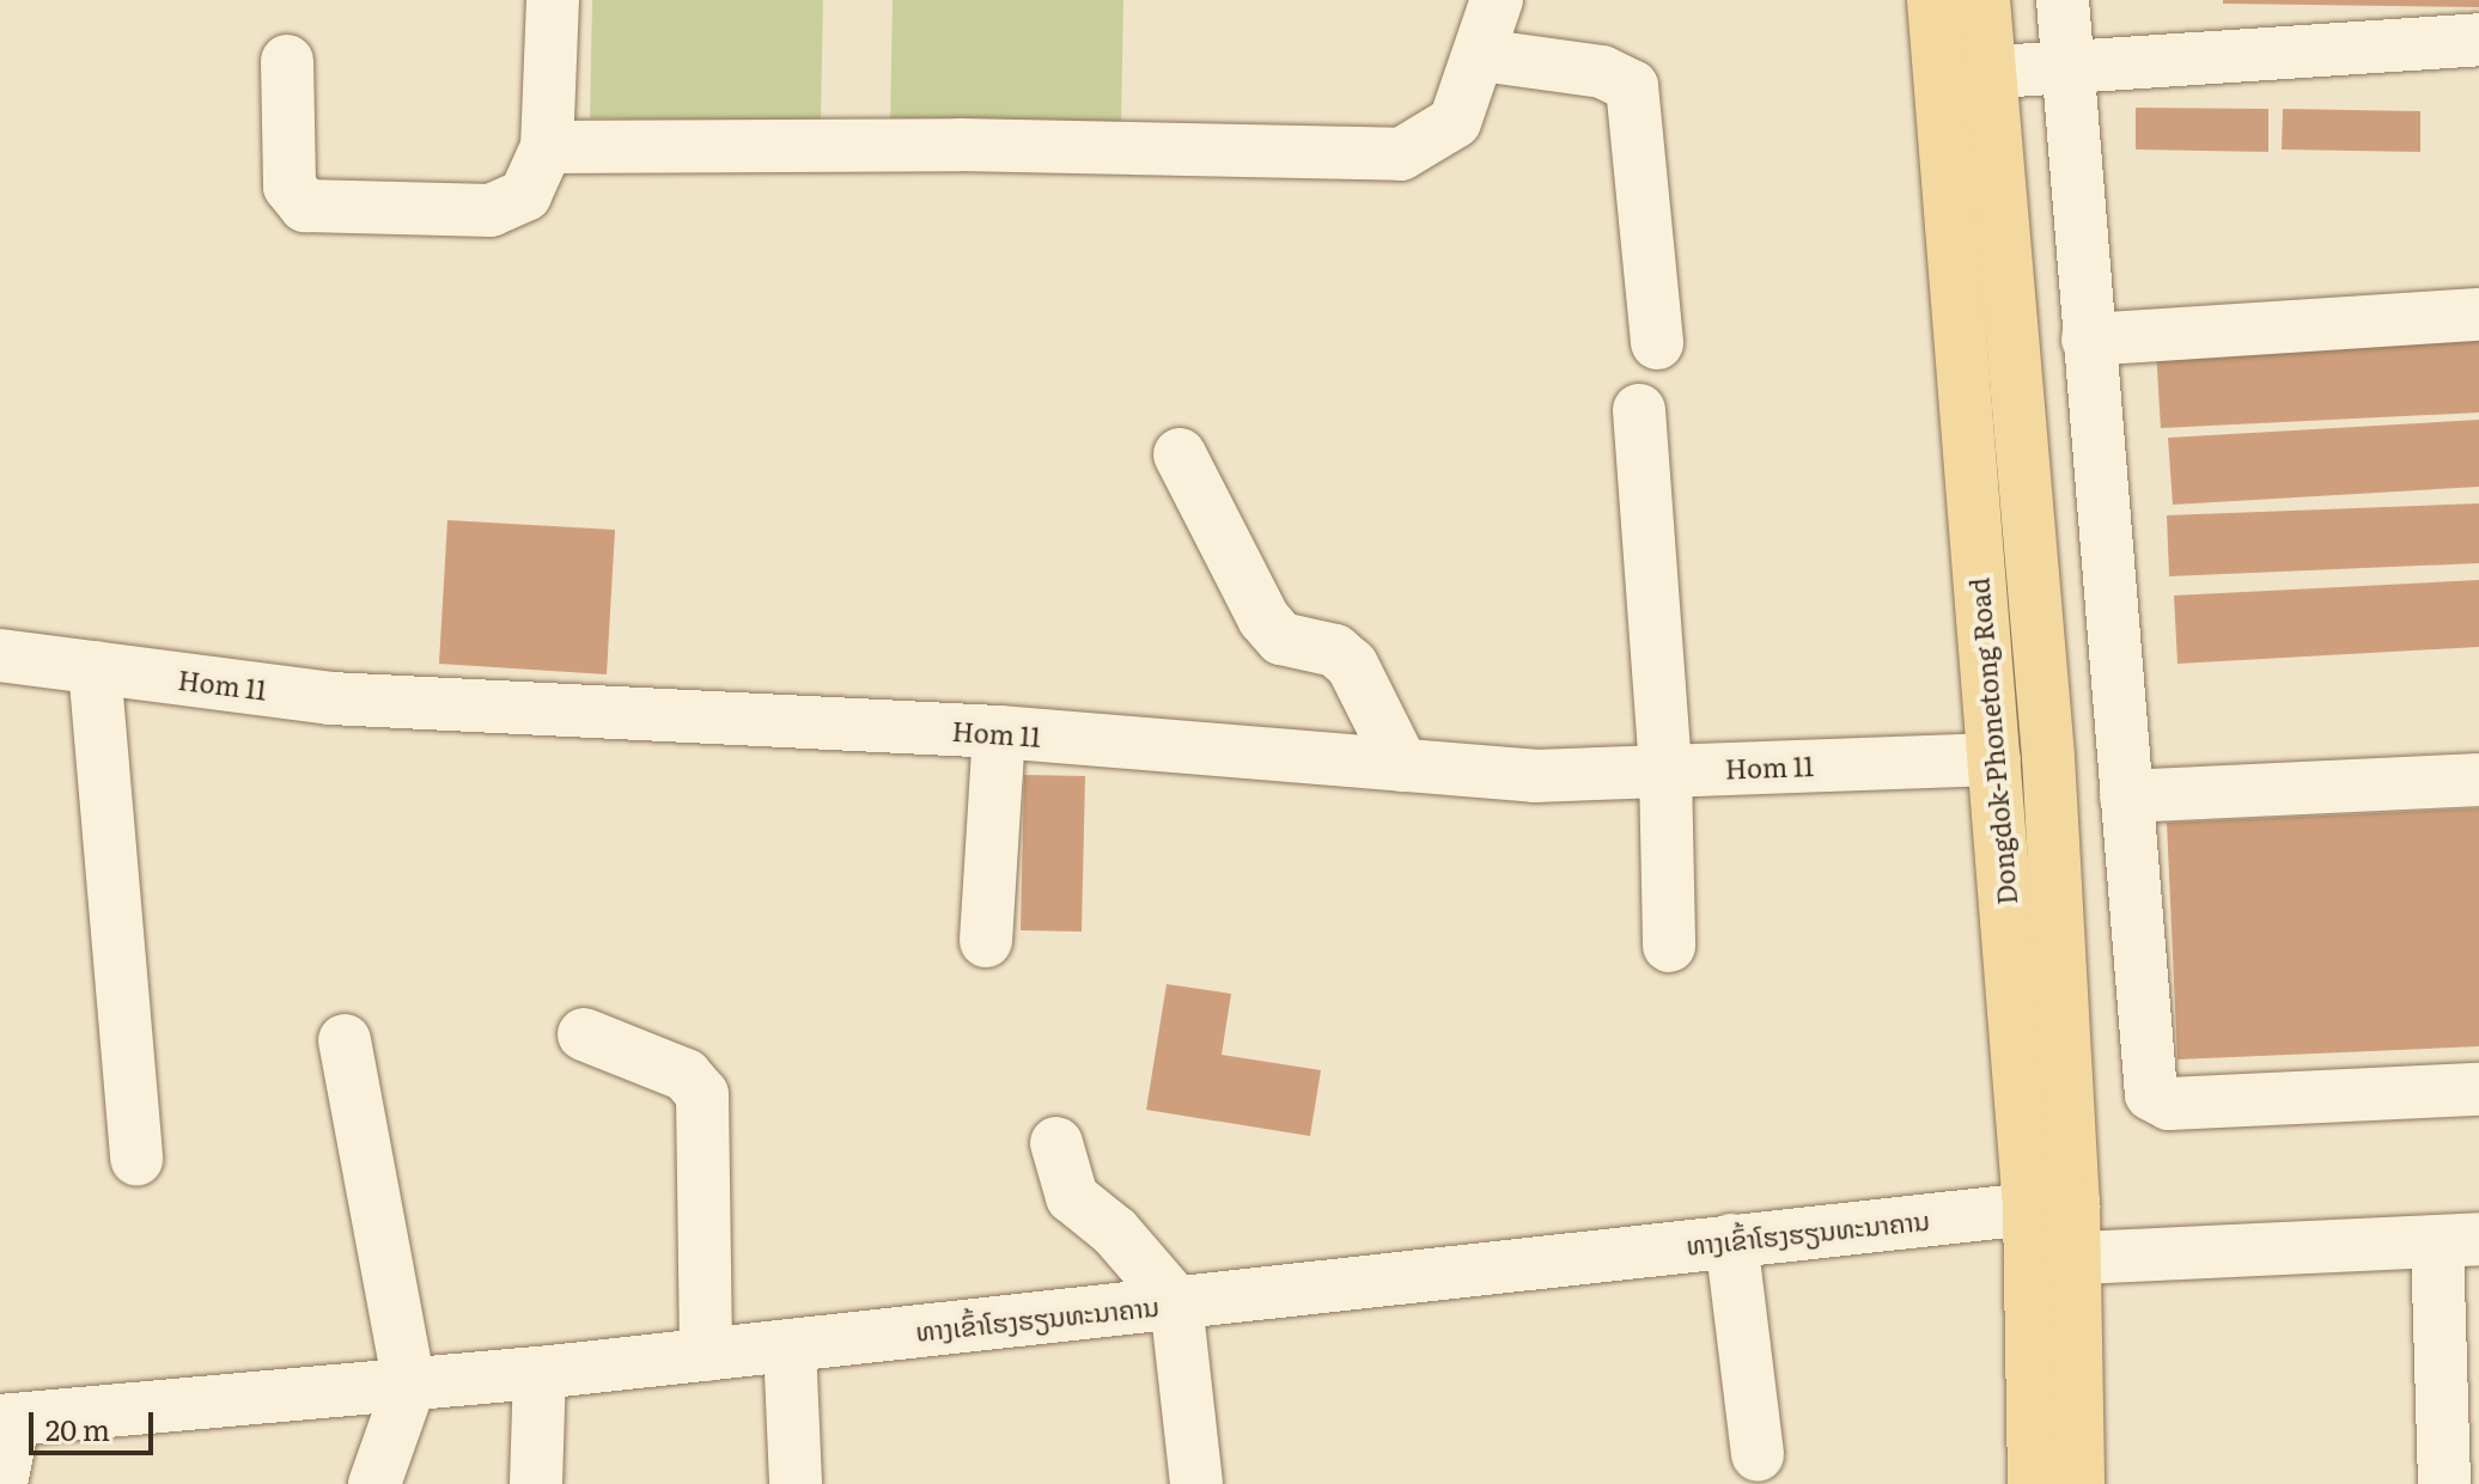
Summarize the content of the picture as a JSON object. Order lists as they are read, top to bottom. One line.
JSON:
{"streets":{"main road":["Dongdok-Phonetong Road"],"street":["Hom 11","ທາງເຂົ້າໂຮງຮຽນທະນາຄານ"]},"crossings":[["Hom 11","Dongdok-Phonetong Road"],["Dongdok-Phonetong Road","ທາງເຂົ້າໂຮງຮຽນທະນາຄານ"]],"scale_bar":"20 m"}
